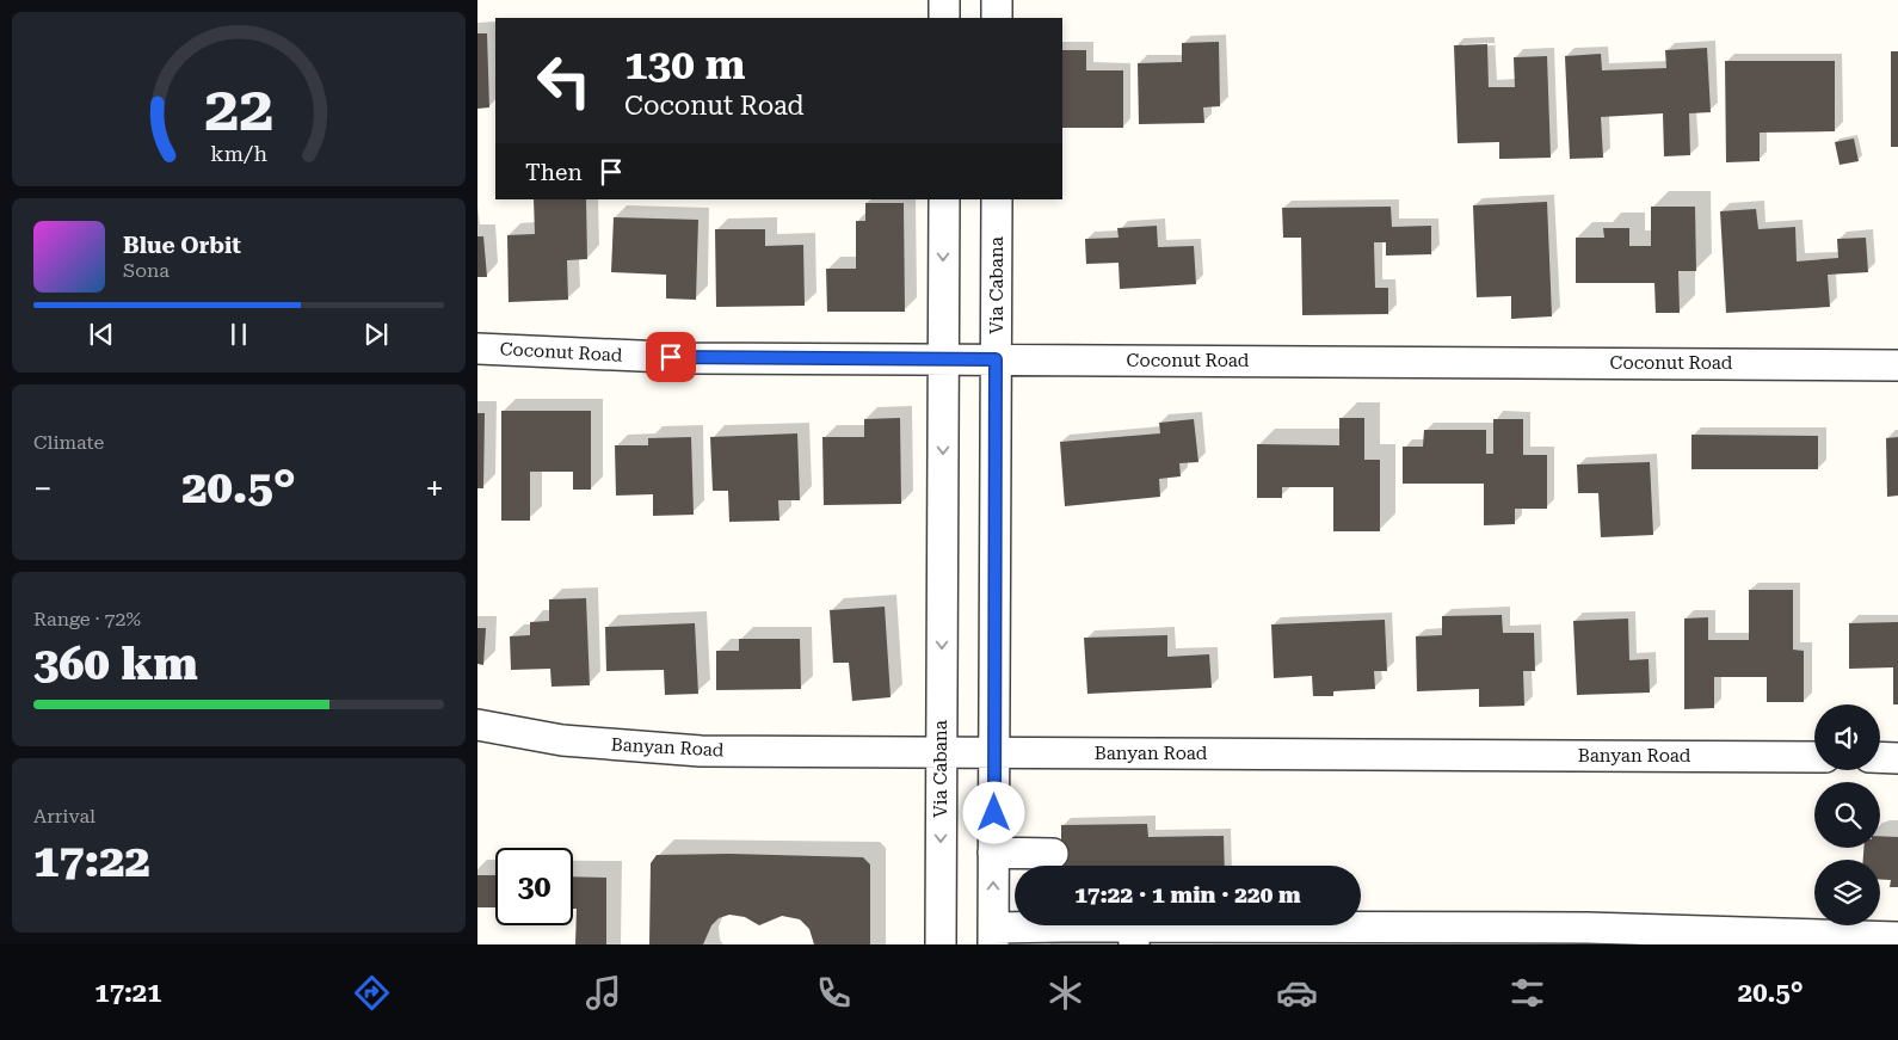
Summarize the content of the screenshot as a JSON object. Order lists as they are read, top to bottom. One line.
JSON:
{"streets":{"street":["Via Cabana","Coconut Road","Banyan Road"]},"crossings":[["Via Cabana","Coconut Road"],["Via Cabana","Banyan Road"]],"page":{"turn":["130 m","Coconut Road"],"then":"Then","song":["Blue Orbit","Sona"],"tile":["Climate",["Range · 72%","360 km"],["Arrival","17:22"]],"heat":["−","20.5°","+"],"limit":"30","trip":"17:22 · 1 min · 220 m","tabs":["17:21","20.5°"],"gauge":["22","km/h"]}}
